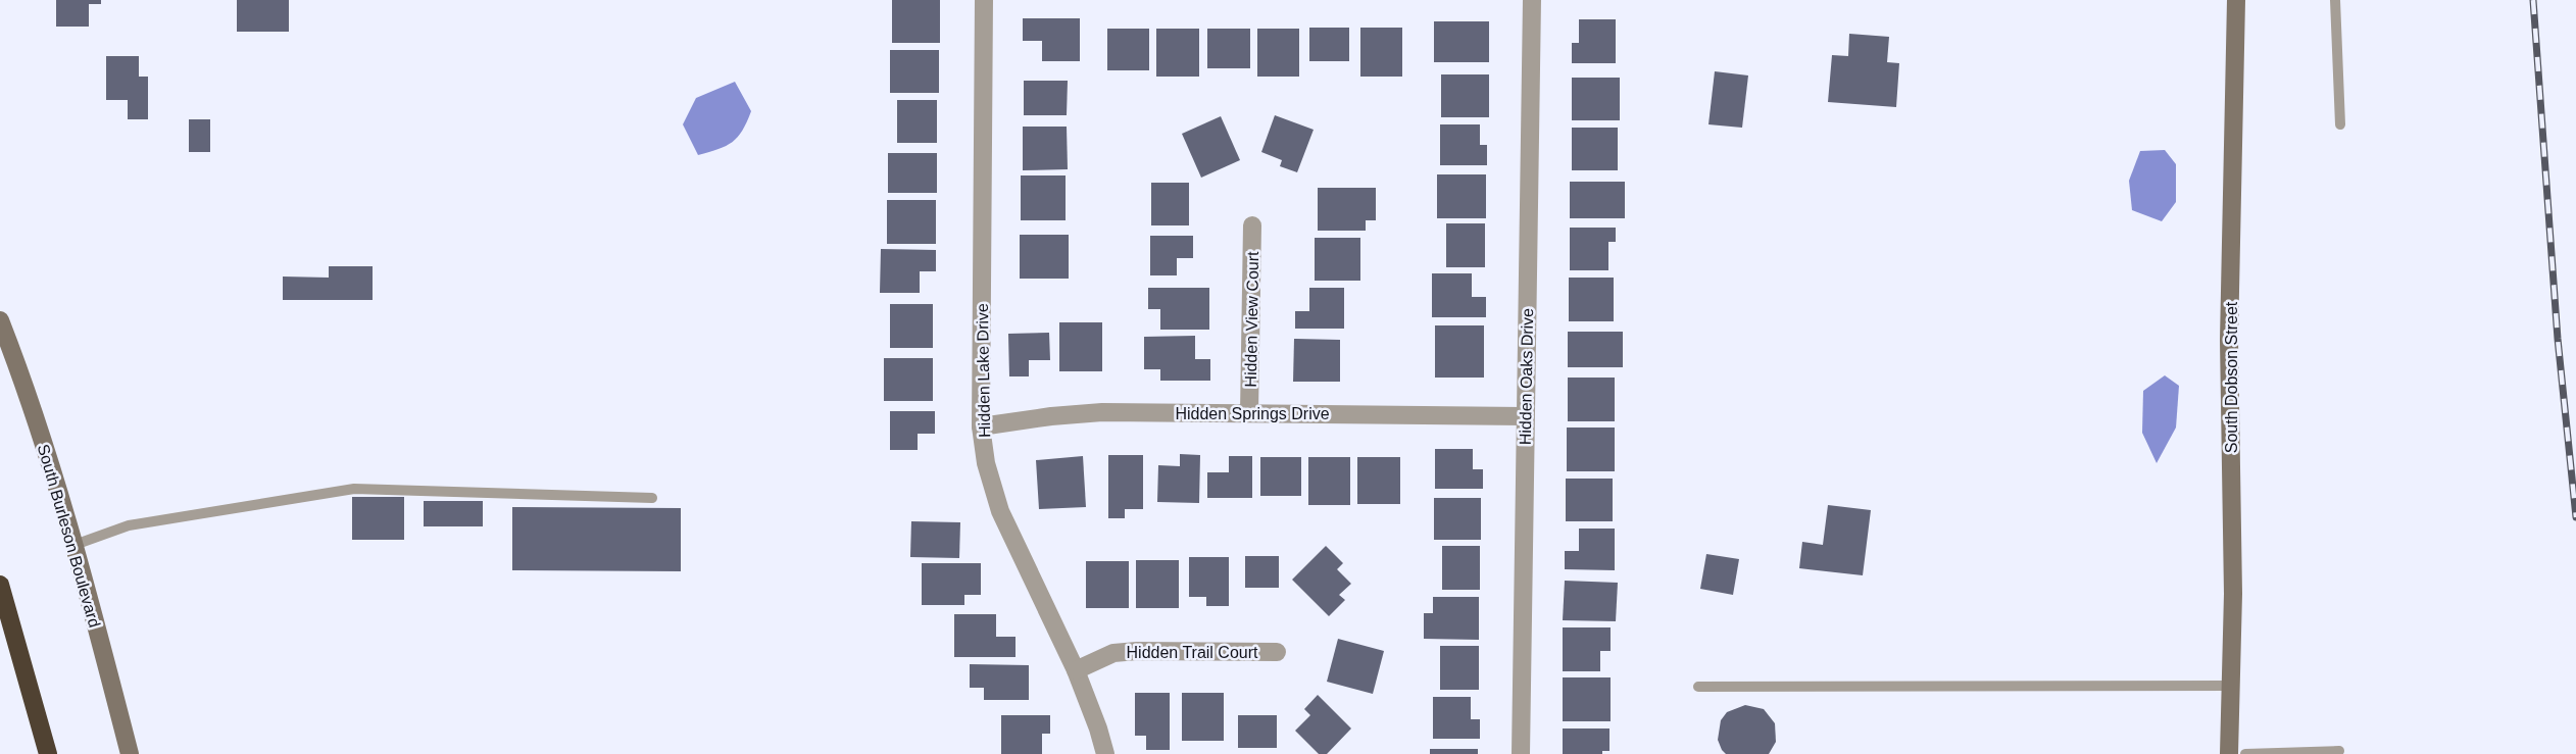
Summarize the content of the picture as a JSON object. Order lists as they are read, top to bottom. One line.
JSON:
{"streets":{"street":["Hidden View Court","Hidden Lake Drive","Hidden Oaks Drive","South Dobson Street","Hidden Springs Drive","South Burleson Boulevard","Hidden Trail Court"]},"crossings":[["Hidden View Court","Hidden Springs Drive"],["Hidden Lake Drive","Hidden Springs Drive"],["Hidden Lake Drive","Hidden Trail Court"],["Hidden Oaks Drive","Hidden Springs Drive"]]}
